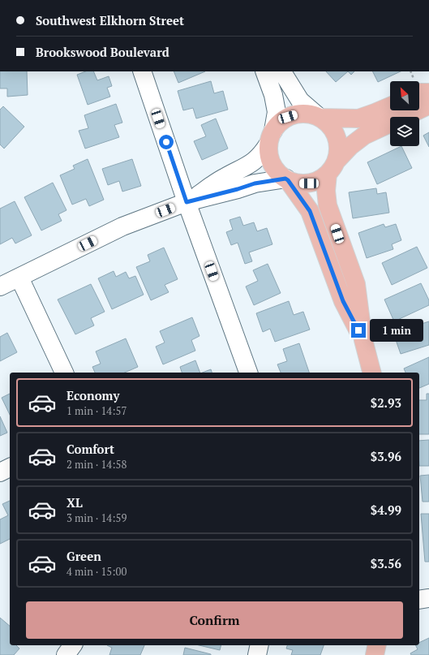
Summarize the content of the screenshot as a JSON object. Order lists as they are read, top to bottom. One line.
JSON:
{"north":"top left","page":{"banner":["Southwest Elkhorn Street","Brookswood Boulevard"],"bubble":"1 min","list":[{"name":"Economy","note":"1 min · 14:57","value":"$2.93"},{"name":"Comfort","note":"2 min · 14:58","value":"$3.96"},{"name":"XL","note":"3 min · 14:59","value":"$4.99"},{"name":"Green","note":"4 min · 15:00","value":"$3.56"}],"buttons":"Confirm"}}
